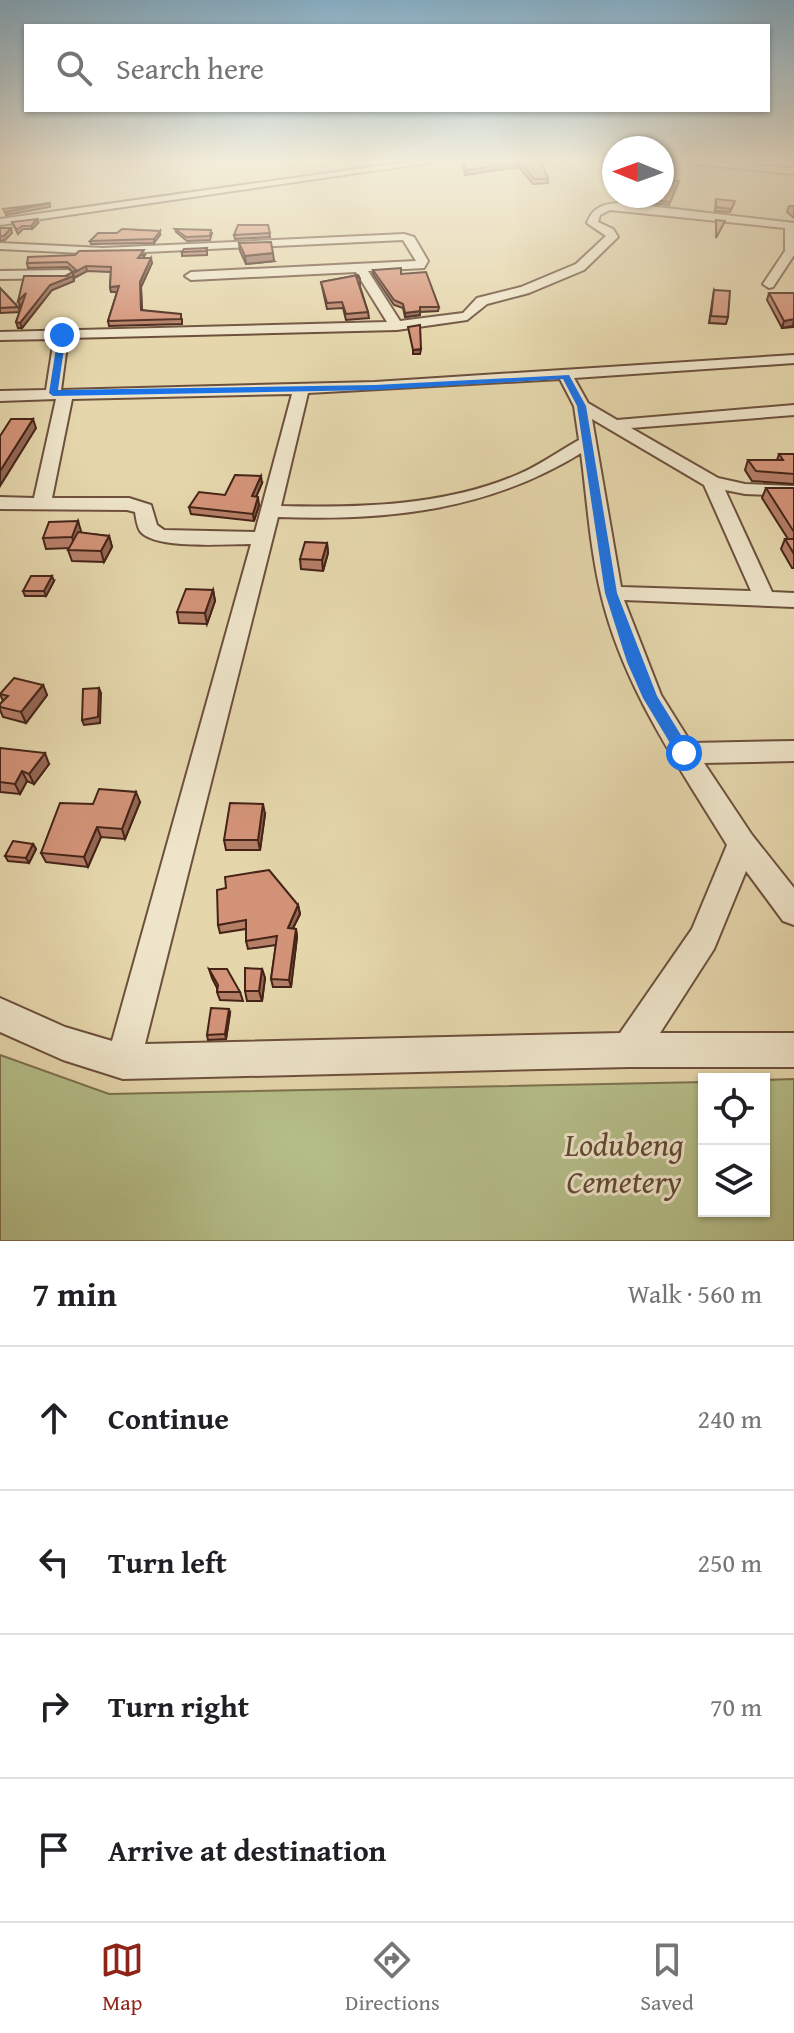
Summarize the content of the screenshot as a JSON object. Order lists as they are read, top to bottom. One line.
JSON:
{"parks":["Lodubeng Cemetery"],"north":"left","page":{"search":"Search here","heading":["7 min","Walk · 560 m"],"list":[["Continue","240 m"],["Turn left","250 m"],["Turn right","70 m"],"Arrive at destination"],"nav":["Map","Directions","Saved"]}}
